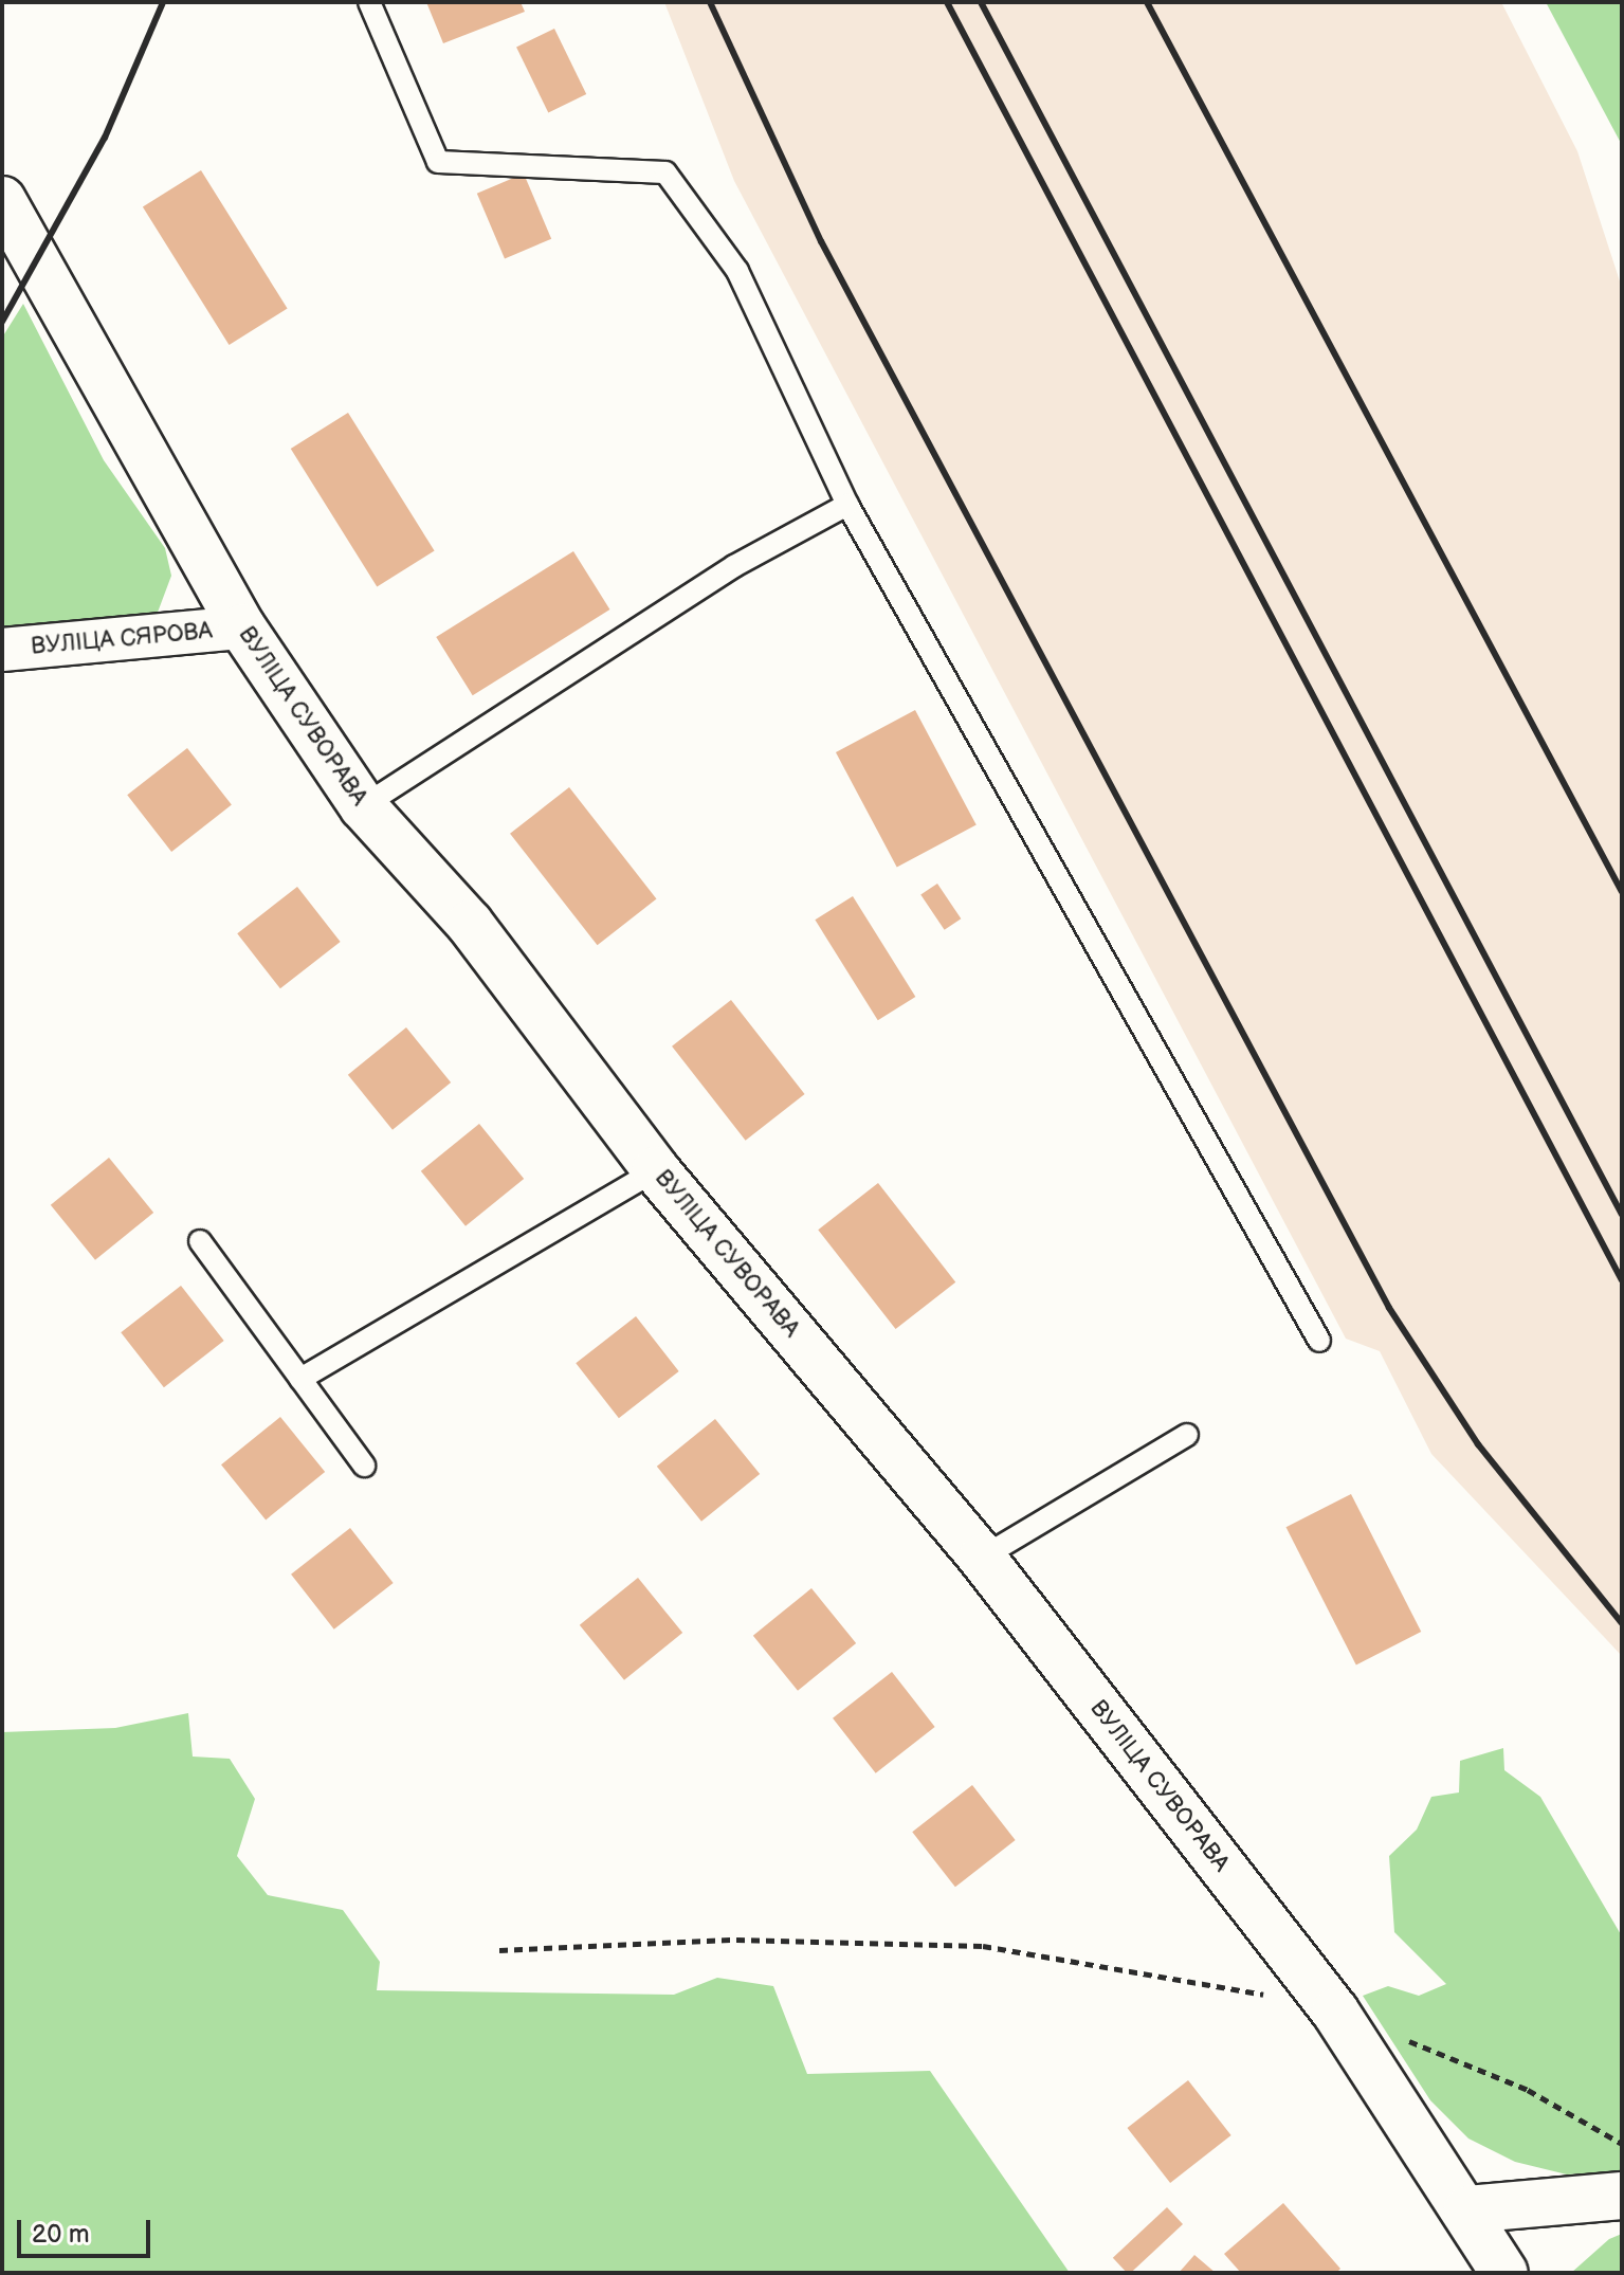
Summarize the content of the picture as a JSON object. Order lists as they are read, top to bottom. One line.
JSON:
{"streets":{"street":["ВУЛІЦА СЯРОВА","ВУЛІЦА СУВОРАВА"]},"crossings":[["ВУЛІЦА СЯРОВА","ВУЛІЦА СУВОРАВА"]],"scale_bar":"20 m"}
